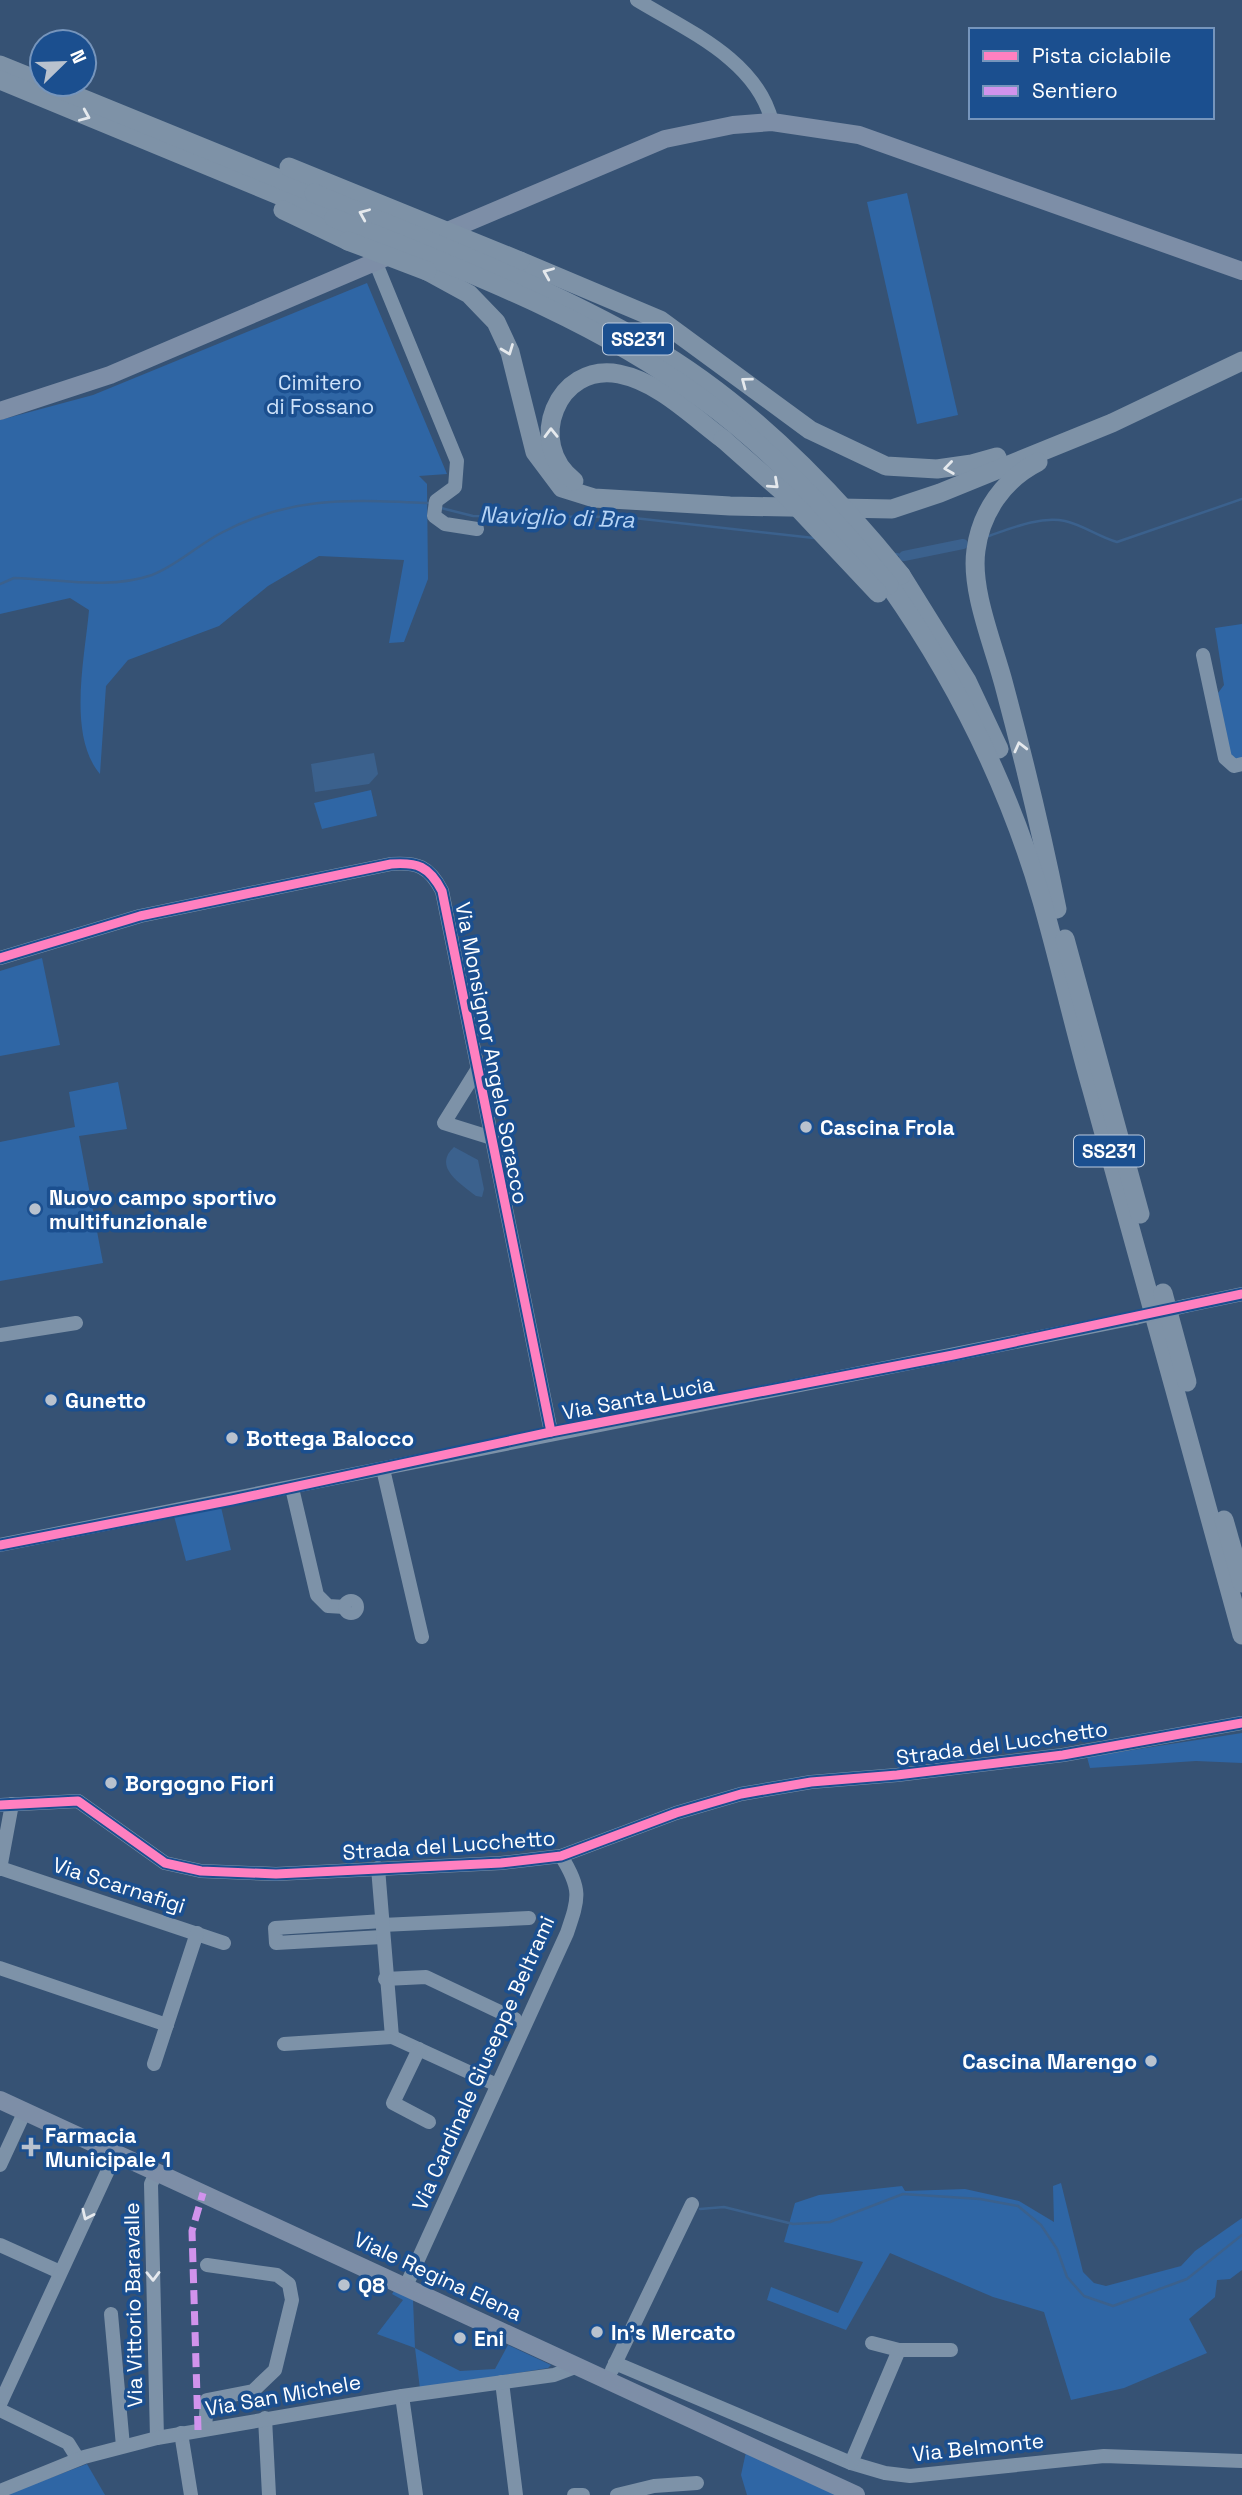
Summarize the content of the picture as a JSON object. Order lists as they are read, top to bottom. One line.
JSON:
{"streets":{"highway":["SS231"],"main road":["Viale Regina Elena"],"street":["Via Monsignor Angelo Soracco","Via Santa Lucia","Strada del Lucchetto","Via Scarnafigi","Via Cardinale Giuseppe Beltrami","Via Vittorio Baravalle","Via San Michele","Via Belmonte"]},"crossings":[["Via Monsignor Angelo Soracco","Via Santa Lucia"],["Strada del Lucchetto","Via Cardinale Giuseppe Beltrami"],["Via Cardinale Giuseppe Beltrami","Viale Regina Elena"],["Viale Regina Elena","Via Vittorio Baravalle"],["Viale Regina Elena","Via San Michele"],["Via Vittorio Baravalle","Via San Michele"]],"water":["Naviglio di Bra"],"parks":["Cimitero di Fossano"],"places":{"other":["Cascina Frola","Nuovo campo sportivo multifunzionale","Gunetto","Bottega Balocco","Borgogno Fiori","Cascina Marengo","Q8","In's Mercato","Eni"],"health":["Farmacia Municipale 1"]},"legend":["Pista ciclabile","Sentiero"],"north":"top right"}
